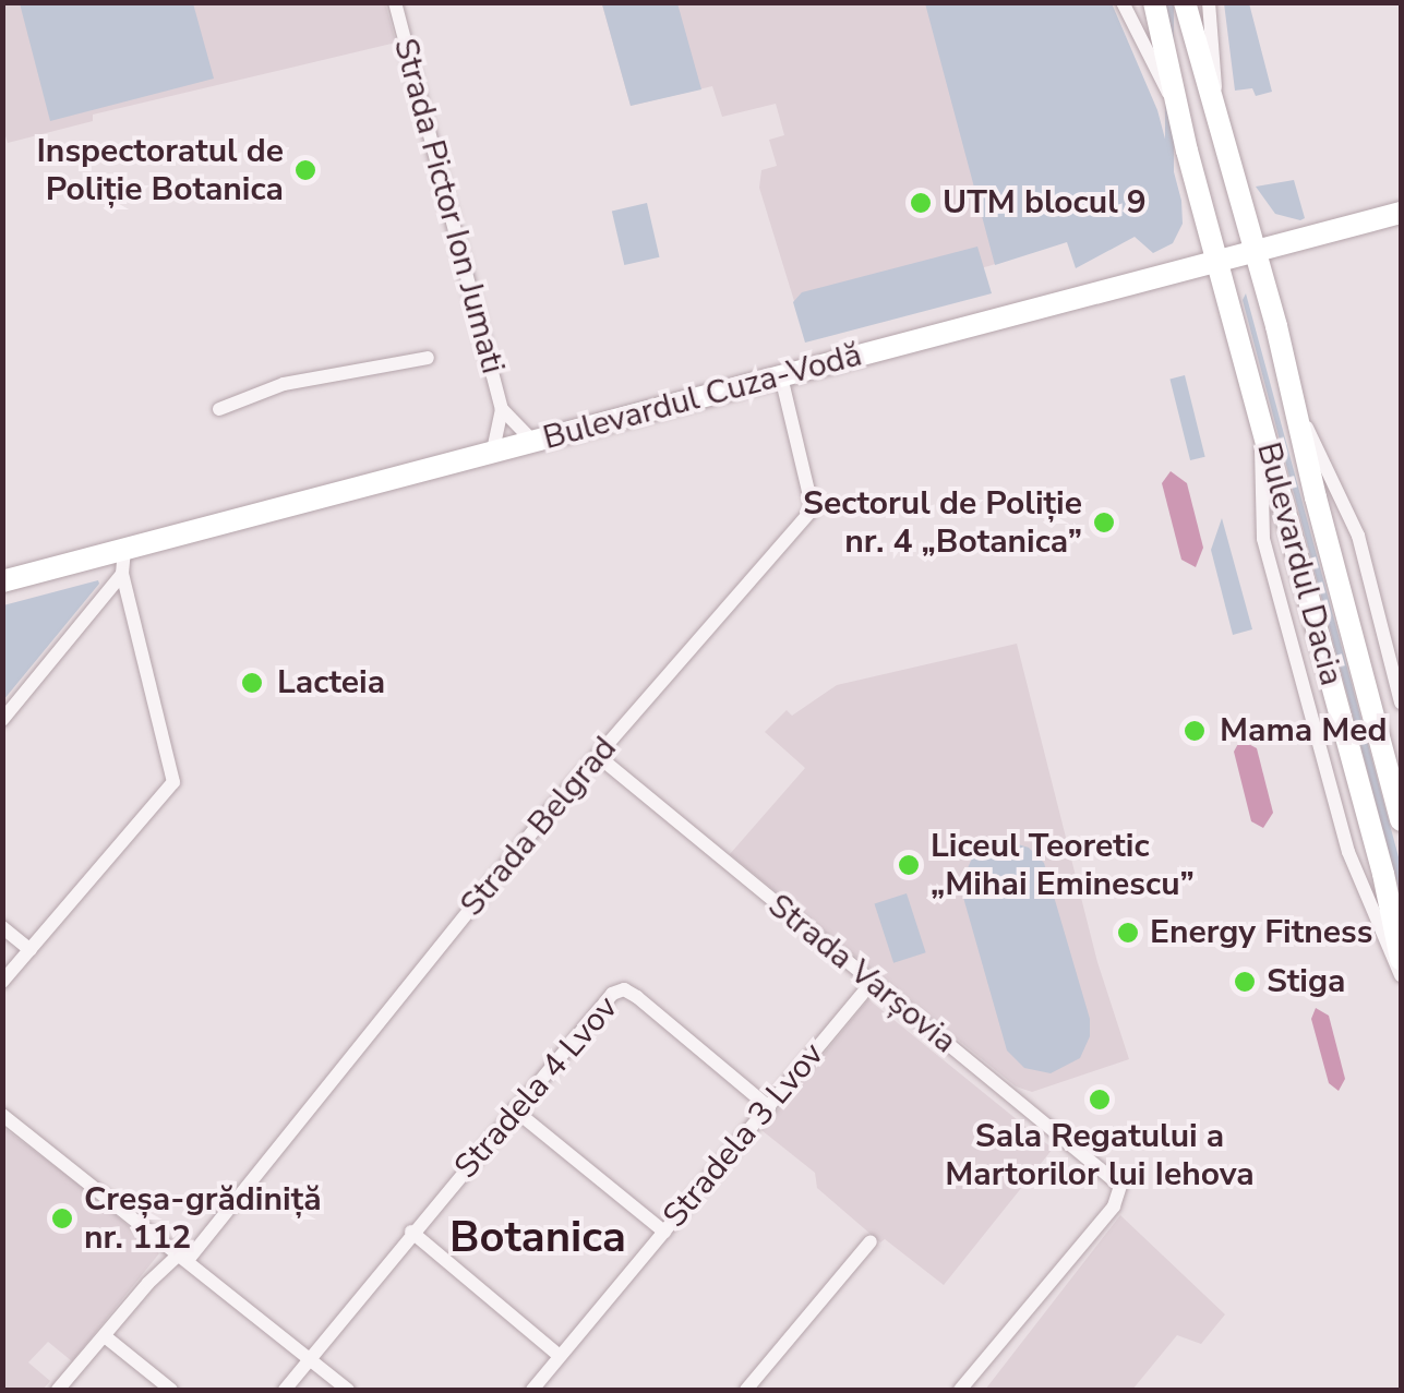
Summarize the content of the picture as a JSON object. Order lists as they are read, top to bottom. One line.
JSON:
{"streets":{"main road":["Bulevardul Cuza-Vodă","Bulevardul Dacia"],"street":["Strada Pictor Ion Jumati","Strada Belgrad","Strada Varșovia","Stradela 4 Lvov","Stradela 3 Lvov"]},"crossings":[["Strada Pictor Ion Jumati","Bulevardul Cuza-Vodă"],["Bulevardul Cuza-Vodă","Bulevardul Dacia"],["Bulevardul Cuza-Vodă","Strada Belgrad"],["Strada Belgrad","Strada Varșovia"],["Strada Varșovia","Stradela 3 Lvov"],["Stradela 4 Lvov","Stradela 3 Lvov"]],"districts":["Botanica"],"places":["Inspectoratul de Poliție Botanica","UTM blocul 9","Sectorul de Poliție nr. 4 „Botanica”","Lacteia","Mama Med","Liceul Teoretic „Mihai Eminescu”","Energy Fitness","Stiga","Sala Regatului a Martorilor lui Iehova","Creșa-grădiniță nr. 112"]}
